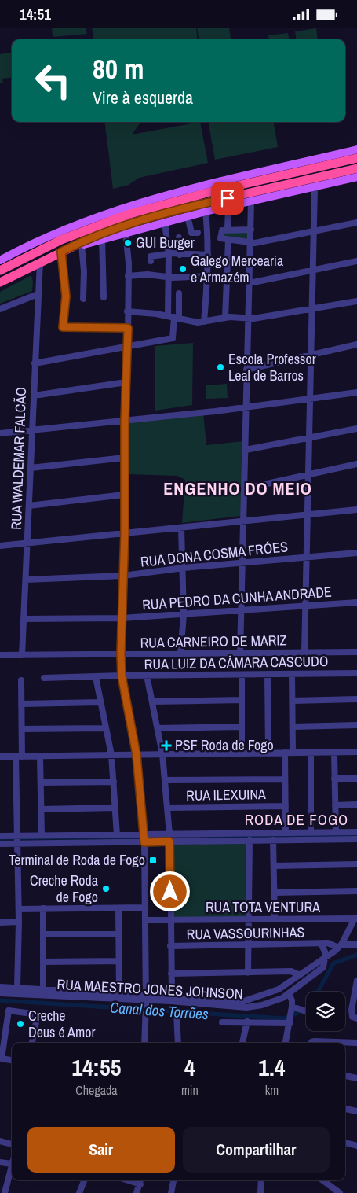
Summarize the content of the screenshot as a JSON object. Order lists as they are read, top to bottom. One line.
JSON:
{"streets":{"street":["RUA WALDEMAR FALCÃO","RUA DONA COSMA FRÓES","RUA PEDRO DA CUNHA ANDRADE","RUA CARNEIRO DE MARIZ","RUA LUIZ DA CÂMARA CASCUDO","RUA ILEXUINA","RUA TOTA VENTURA","RUA VASSOURINHAS","RUA MAESTRO JONES JOHNSON"]},"crossings":[["RUA WALDEMAR FALCÃO","RUA DONA COSMA FRÓES"],["RUA WALDEMAR FALCÃO","RUA PEDRO DA CUNHA ANDRADE"],["RUA WALDEMAR FALCÃO","RUA CARNEIRO DE MARIZ"],["RUA VASSOURINHAS","RUA MAESTRO JONES JOHNSON"]],"districts":["ENGENHO DO MEIO","RODA DE FOGO"],"water":["Canal dos Torrões"],"places":{"other":["GUI Burger","Galego Mercearia e Armazém","Escola Professor Leal de Barros","Creche Roda de Fogo","Creche Deus é Amor"],"health":["PSF Roda de Fogo"],"transit":["Terminal de Roda de Fogo"]},"page":{"status":"14:51","turn":["80 m","Vire à esquerda"],"eta":["14:55","Chegada","4","min","1.4","km"],"buttons":["Sair","Compartilhar"]}}
